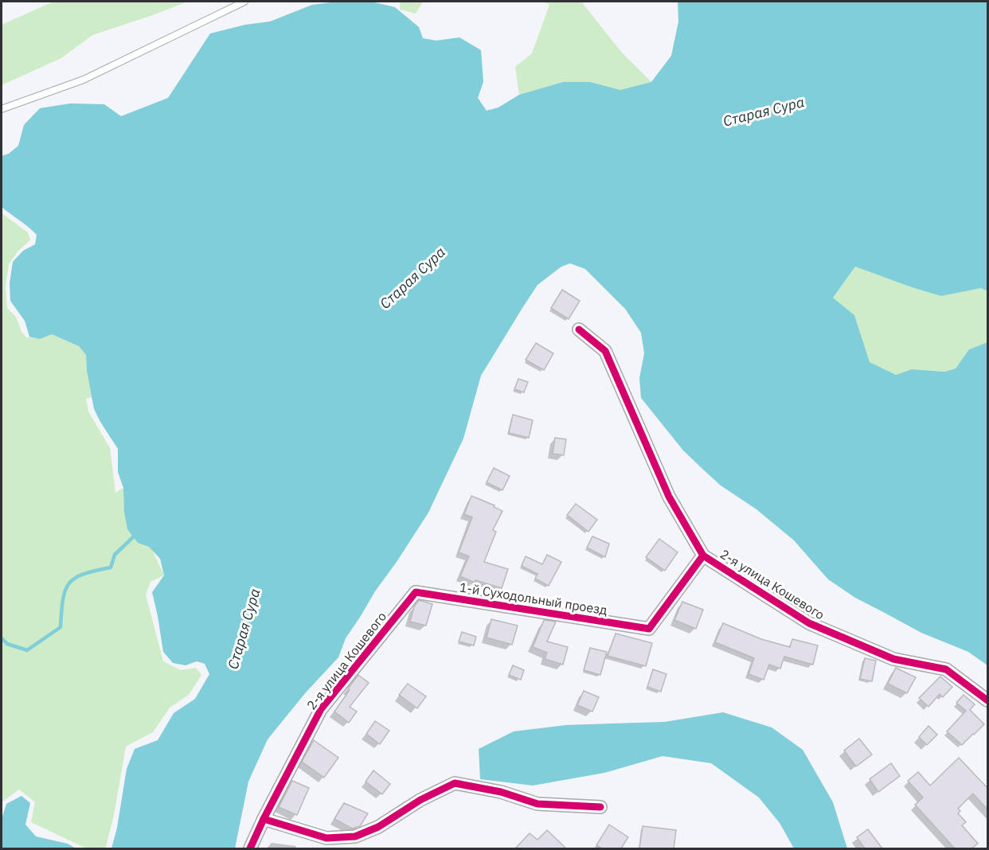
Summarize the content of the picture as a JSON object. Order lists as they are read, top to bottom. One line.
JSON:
{"streets":{"street":["2-я улица Кошевого","1-й Суходольный проезд"]},"crossings":[["2-я улица Кошевого","1-й Суходольный проезд"]],"water":["Старая Сура"]}
